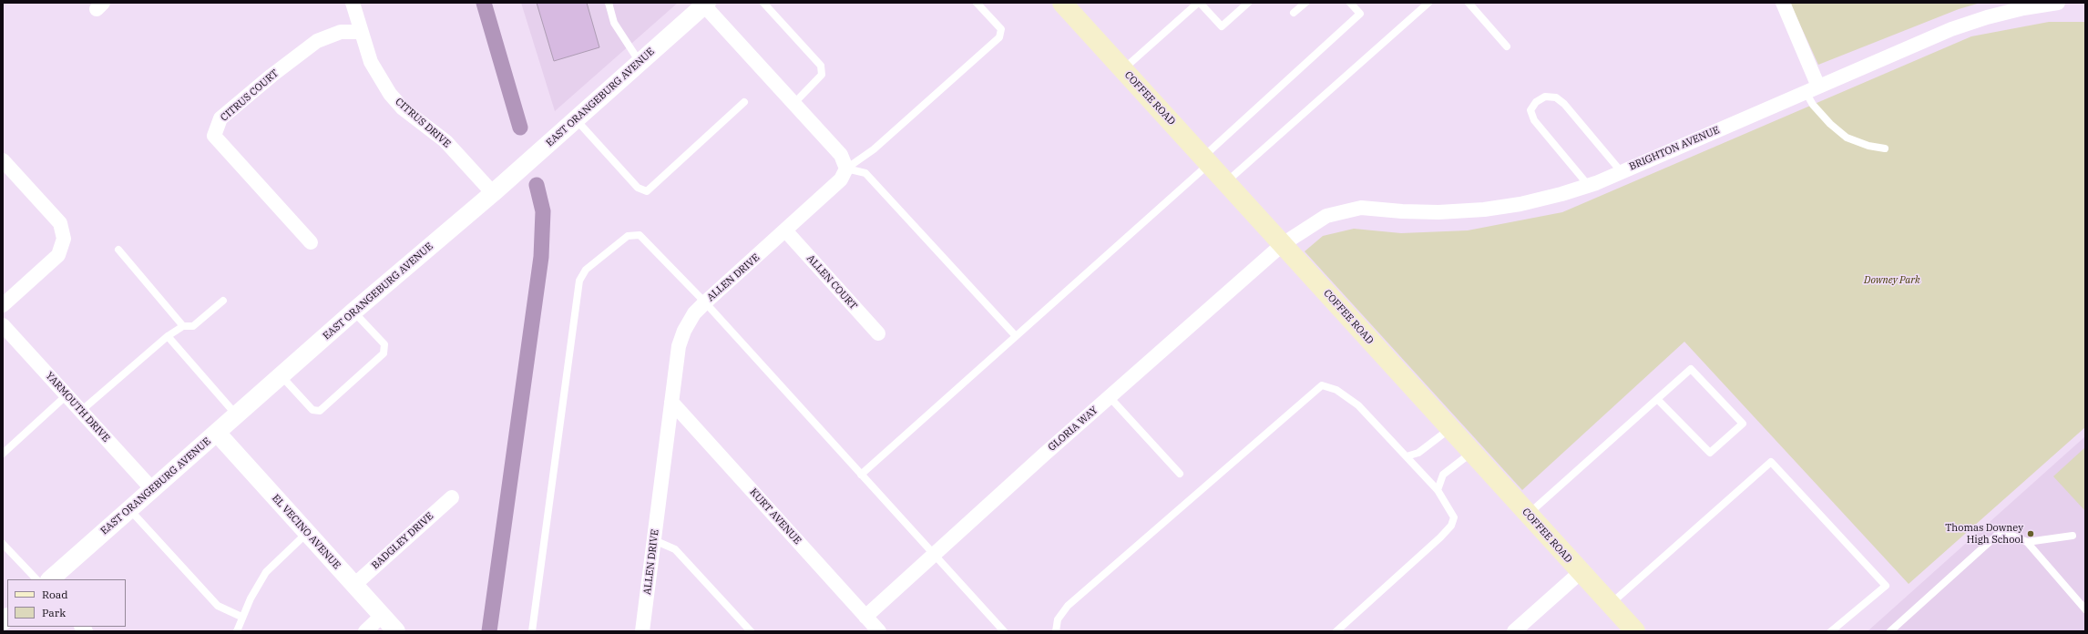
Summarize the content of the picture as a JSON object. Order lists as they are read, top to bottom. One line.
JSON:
{"streets":{"main road":["COFFEE ROAD"],"street":["CITRUS COURT","EAST ORANGEBURG AVENUE","CITRUS DRIVE","BRIGHTON AVENUE","ALLEN DRIVE","ALLEN COURT","YARMOUTH DRIVE","GLORIA WAY","KURT AVENUE","EL VECINO AVENUE","BADGLEY DRIVE"]},"crossings":[["CITRUS COURT","CITRUS DRIVE"],["EAST ORANGEBURG AVENUE","CITRUS DRIVE"],["EAST ORANGEBURG AVENUE","YARMOUTH DRIVE"],["EAST ORANGEBURG AVENUE","EL VECINO AVENUE"],["COFFEE ROAD","BRIGHTON AVENUE"],["COFFEE ROAD","GLORIA WAY"],["BRIGHTON AVENUE","GLORIA WAY"],["ALLEN DRIVE","ALLEN COURT"],["ALLEN DRIVE","KURT AVENUE"],["GLORIA WAY","KURT AVENUE"],["EL VECINO AVENUE","BADGLEY DRIVE"]],"parks":["Downey Park"],"places":["Thomas Downey High School"],"legend":["Road","Park"]}
